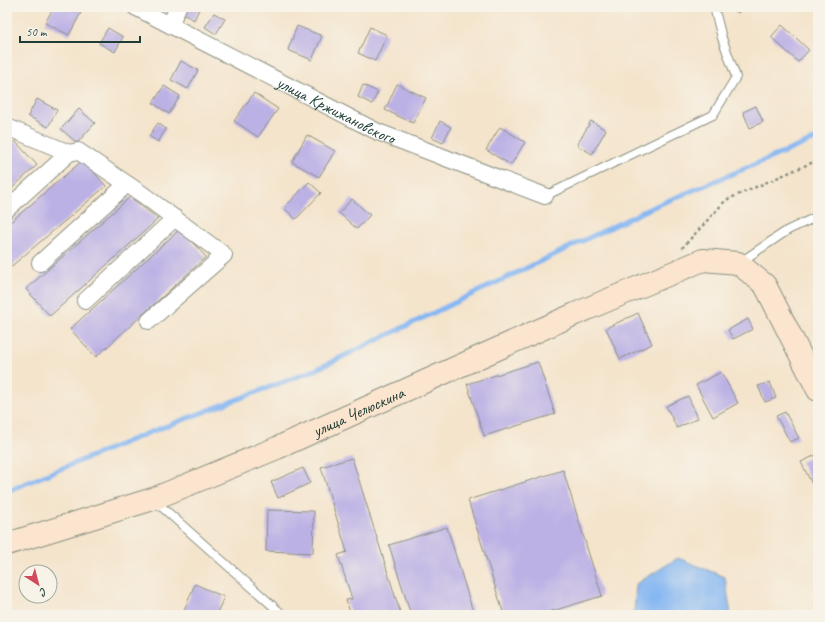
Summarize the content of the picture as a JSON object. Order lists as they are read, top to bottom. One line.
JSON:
{"streets":{"street":["улица Кржижановского","улица Челюскина"]},"scale_bar":"50 m","north":"bottom right"}
